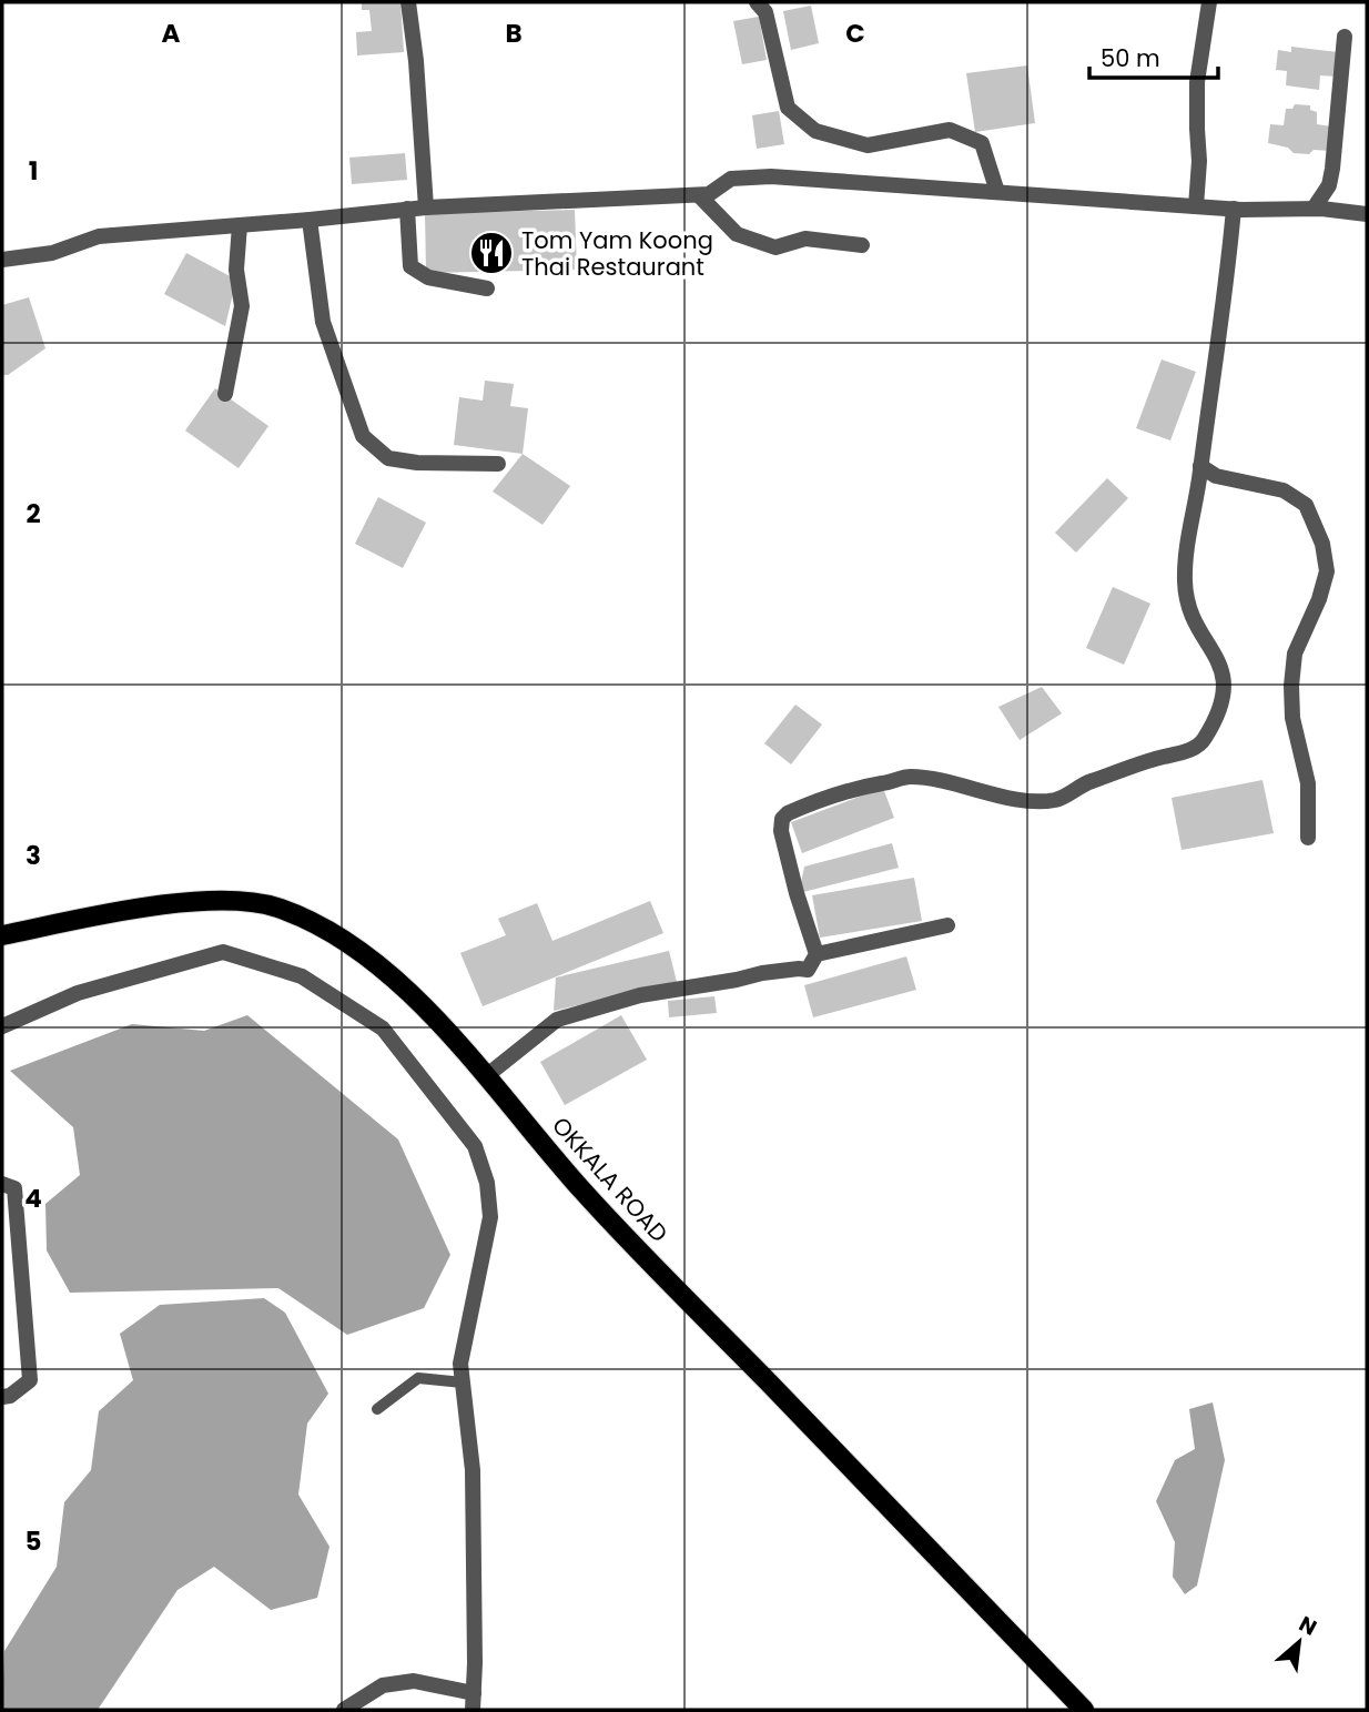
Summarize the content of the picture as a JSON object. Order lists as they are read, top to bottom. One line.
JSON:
{"streets":{"main road":["OKKALA ROAD"]},"places":{"restaurant":["Tom Yam Koong Thai Restaurant"]},"scale_bar":"50 m","north":"top right","grid":{"columns":["A","B","C"],"rows":["1","2","3","4","5"]}}
